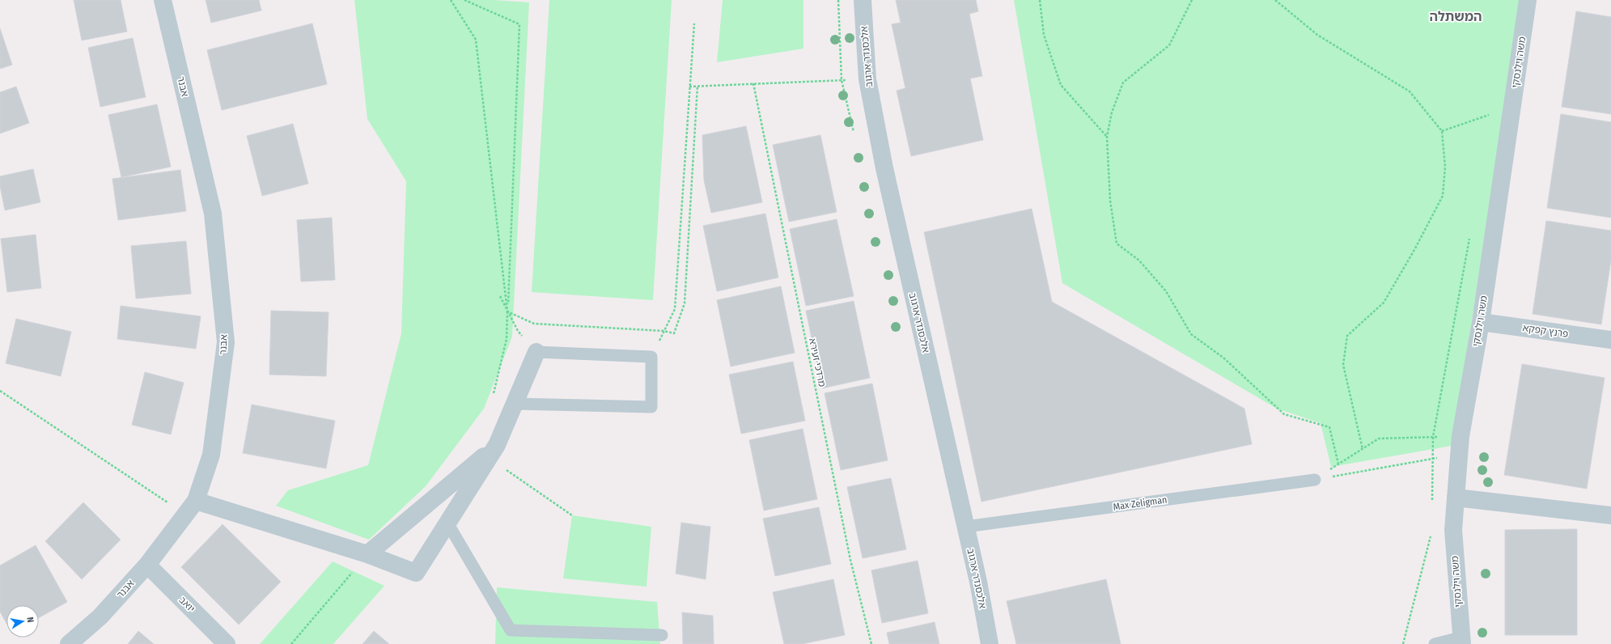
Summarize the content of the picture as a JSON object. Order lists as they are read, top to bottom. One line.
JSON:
{"streets":{"street":["אלכסנדר ארגוב","משה וילנסקי","אבנר","פרנץ קפקא","יואב"],"lane":["Max Zeligman"],"path":["מרדכי זעירא"]},"crossings":[["אלכסנדר ארגוב","Max Zeligman"],["משה וילנסקי","פרנץ קפקא"],["אבנר","יואב"]],"districts":["המשתלה"],"north":"right"}
